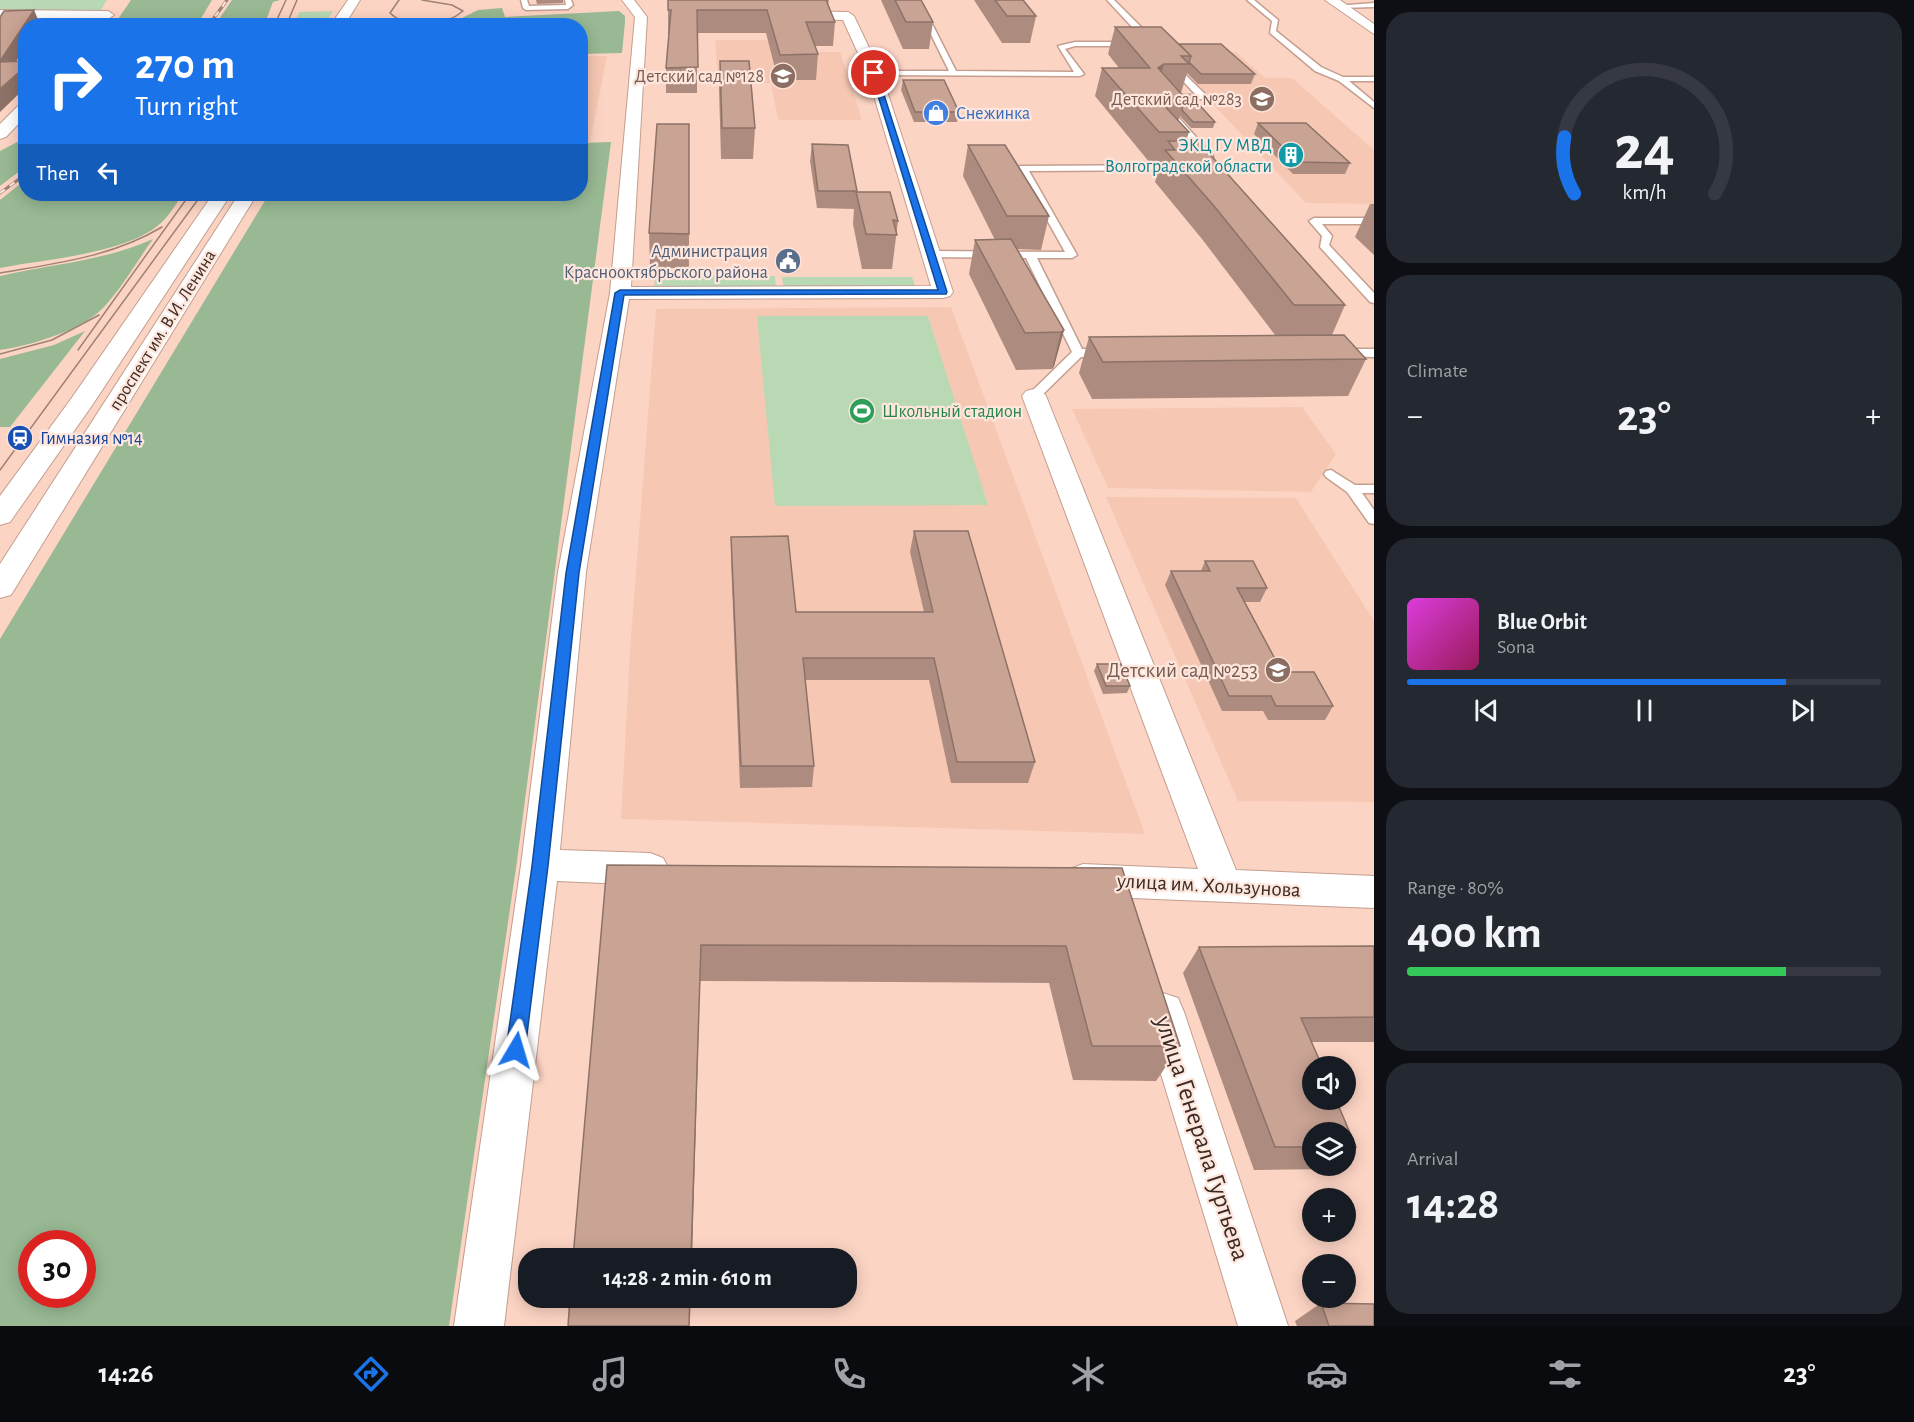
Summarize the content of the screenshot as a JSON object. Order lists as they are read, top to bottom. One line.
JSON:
{"streets":{"main road":["проспект им. В.И. Ленина"],"street":["улица им. Хользунова","улица Генерала Гуртьева"]},"places":{"school or university":["Детский сад №128","Детский сад №283","Детский сад №253"],"shop":["Снежинка"],"building":["ЭКЦ ГУ МВД Волгоградской области"],"public building":["Администрация Краснооктябрьского района"],"sports":["Школьный стадион"],"station":["Гимназия №14"]},"page":{"turn":["270 m","Turn right"],"then":"Then","tile":["Climate",["Range · 80%","400 km"],["Arrival","14:28"]],"heat":["−","23°","+"],"song":["Blue Orbit","Sona"],"map_buttons":["+","−"],"limit":"30","trip":"14:28 · 2 min · 610 m","tabs":["14:26","23°"],"gauge":["24","km/h"]}}
